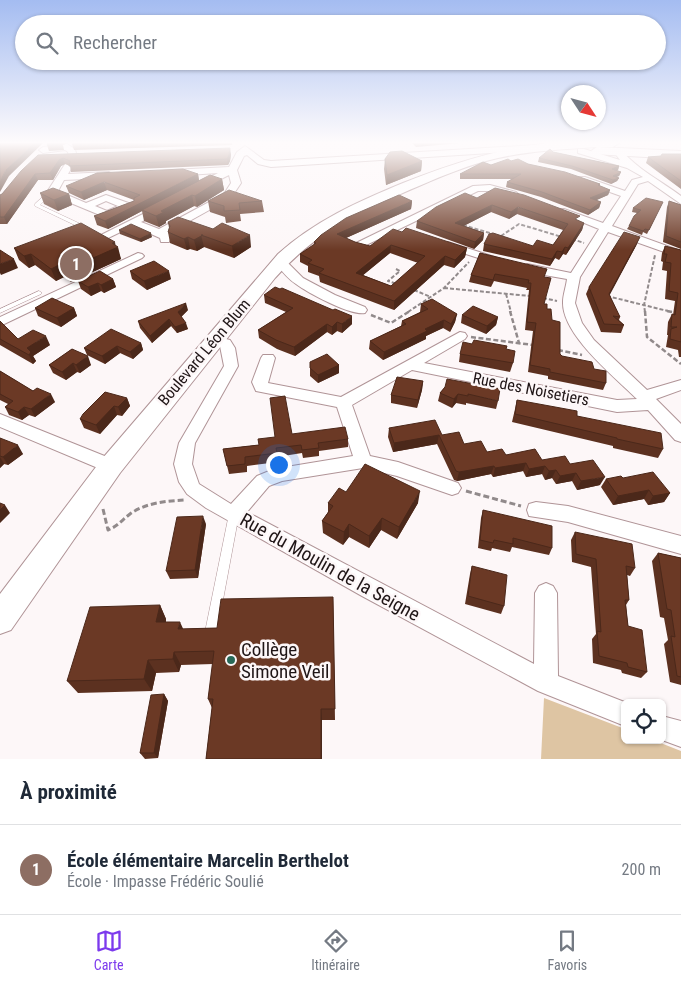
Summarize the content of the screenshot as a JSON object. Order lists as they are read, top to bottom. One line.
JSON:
{"streets":{"street":["Boulevard Léon Blum","Rue des Noisetiers","Rue du Moulin de la Seigne"]},"crossings":[["Boulevard Léon Blum","Rue du Moulin de la Seigne"]],"places":["Collège Simone Veil"],"north":"bottom right","page":{"search":"Rechercher","pins":"1","heading":"À proximité","list":[{"mark":"1","name":"École élémentaire Marcelin Berthelot","note":"École · Impasse Frédéric Soulié","value":"200 m"}],"nav":["Carte","Itinéraire","Favoris"]}}
